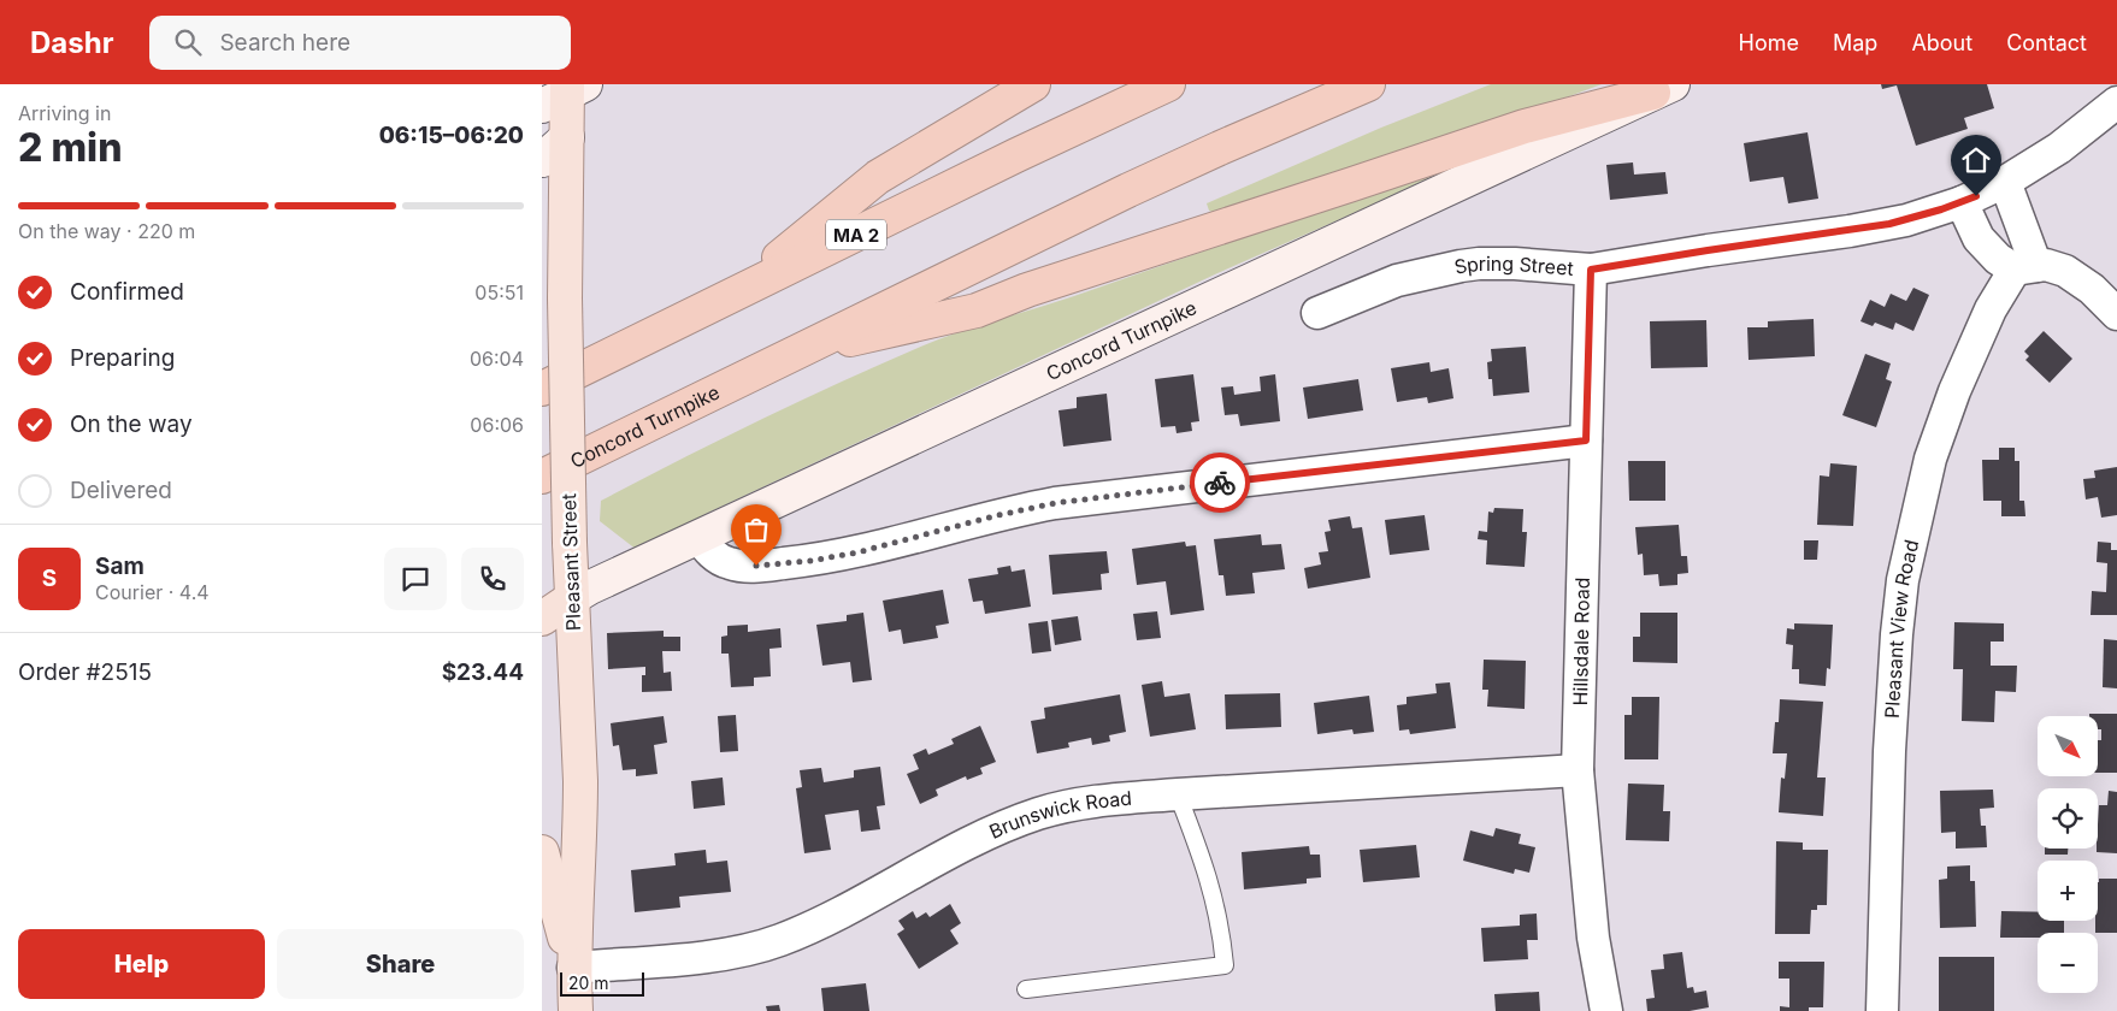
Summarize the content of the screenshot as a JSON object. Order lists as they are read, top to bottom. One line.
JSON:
{"streets":{"highway":["MA 2","Concord Turnpike"],"main road":["Pleasant Street"],"street":["Spring Street","Pleasant View Road","Hillsdale Road","Brunswick Road"]},"crossings":[["Spring Street","Hillsdale Road"],["Concord Turnpike","Pleasant Street"],["Pleasant Street","Brunswick Road"],["Hillsdale Road","Brunswick Road"]],"scale_bar":"20 m","north":"bottom right","page":{"header":"Dashr","search":"Search here","nav":["Home","Map","About","Contact"],"heading":["2 min","Arriving in","06:15–06:20"],"panel":["Sam","Courier · 4.4","Order #2515","$23.44"],"bar":"On the way · 220 m","list":[["Confirmed","05:51"],["Preparing","06:04"],["On the way","06:06"],"Delivered"],"round":"S","map_buttons":["+","−"],"buttons":["Help","Share"],"scale":"20 m"}}
